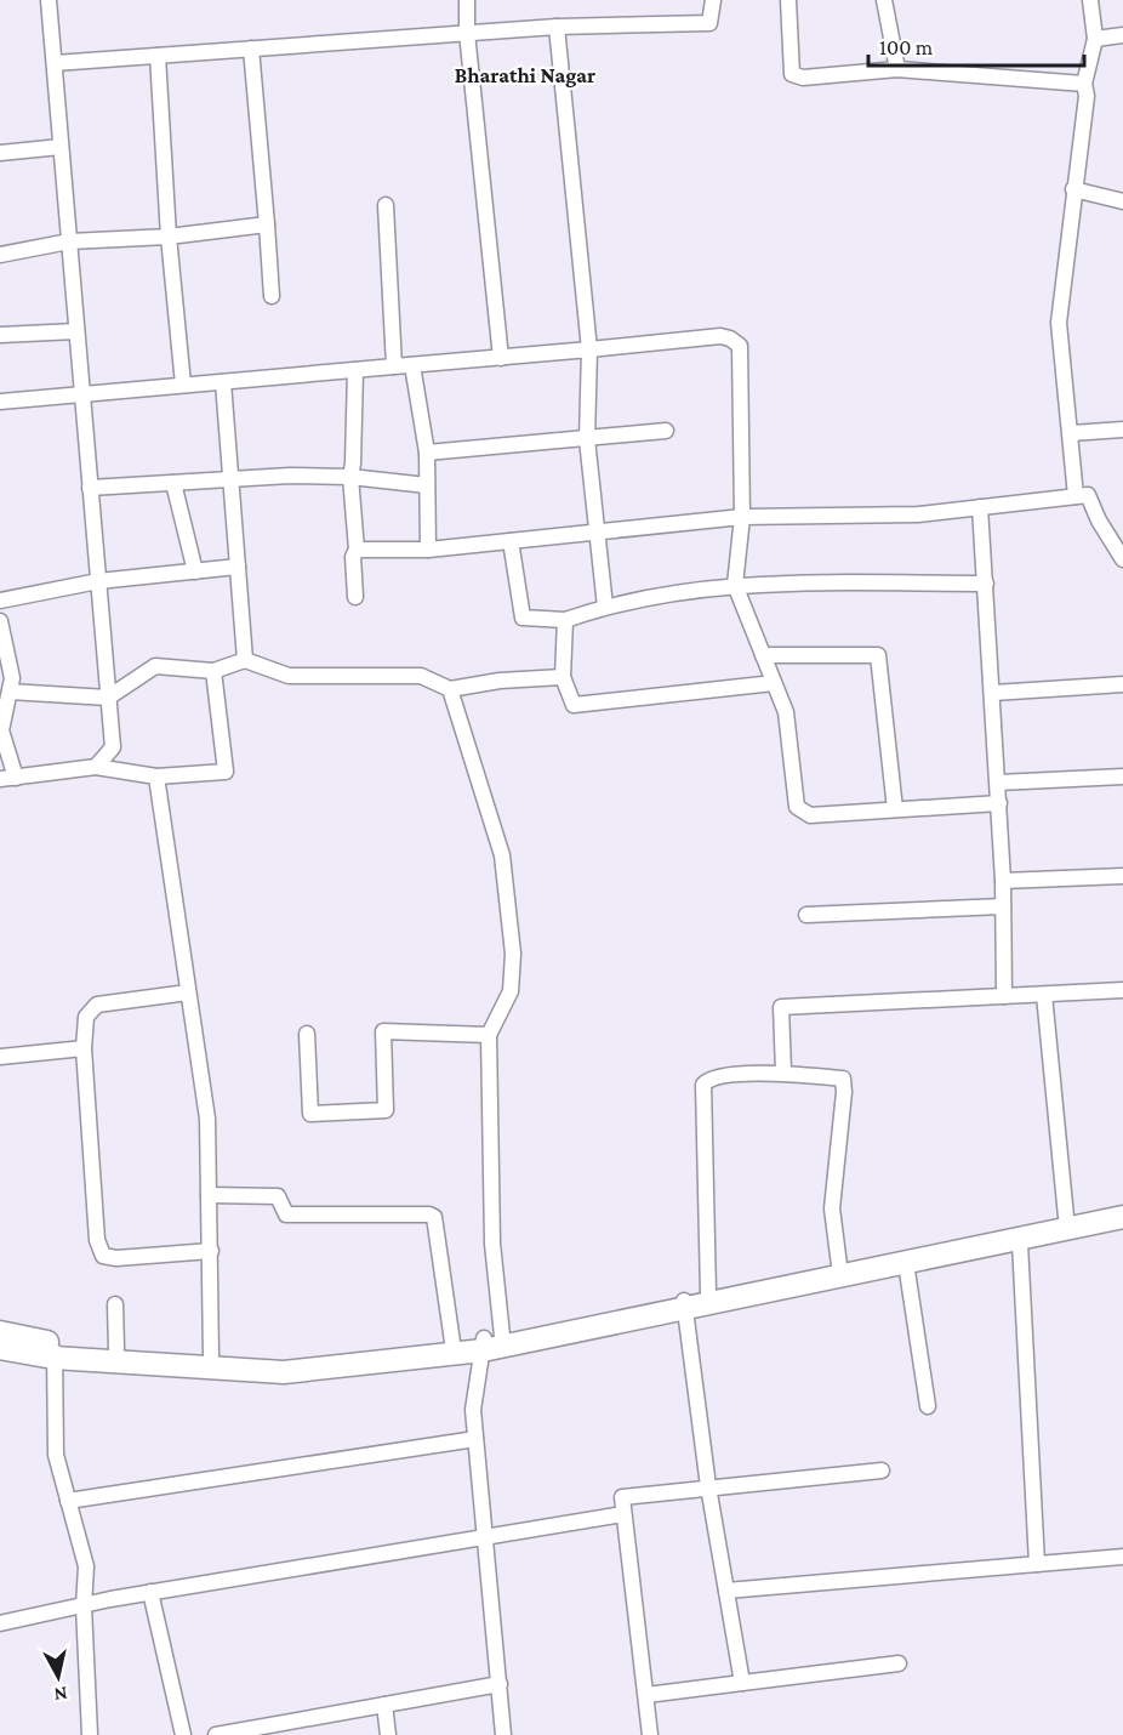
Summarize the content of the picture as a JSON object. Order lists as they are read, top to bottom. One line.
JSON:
{"districts":["Bharathi Nagar"],"scale_bar":"100 m","north":"bottom"}
